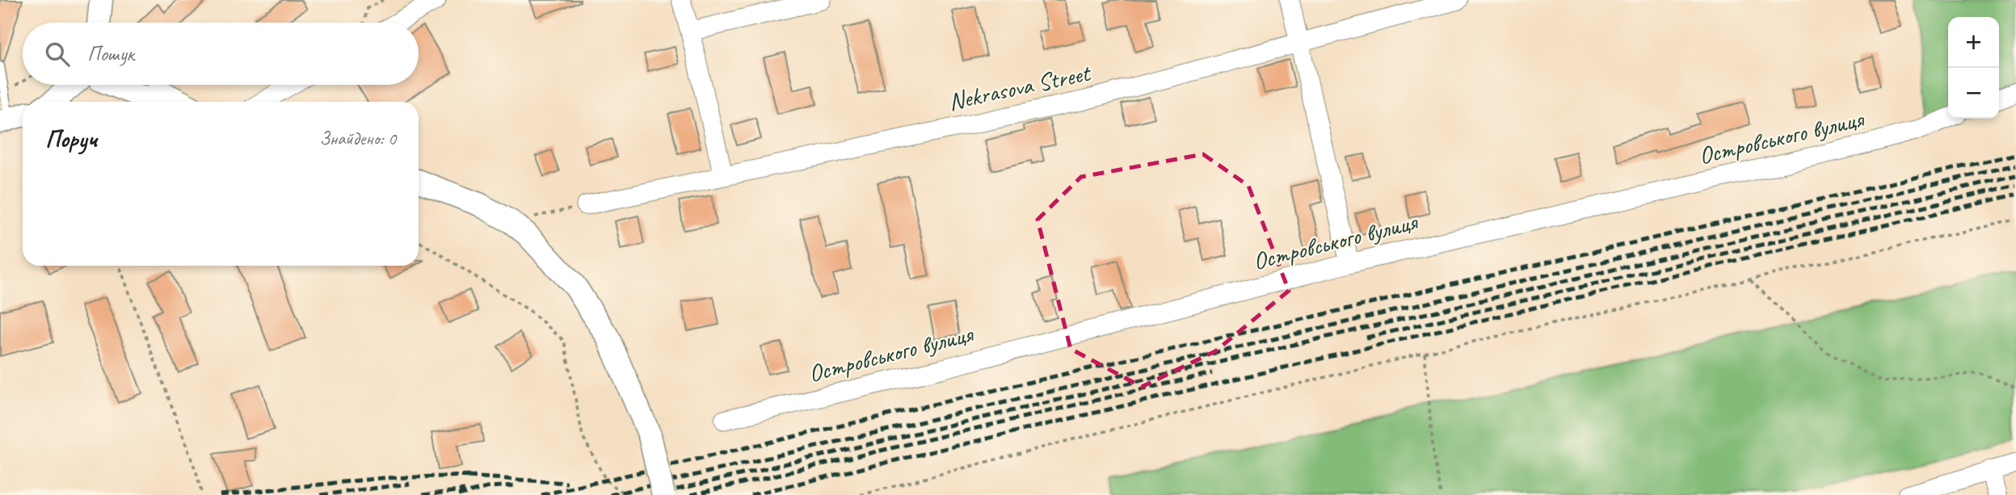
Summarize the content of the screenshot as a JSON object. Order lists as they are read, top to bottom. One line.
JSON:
{"streets":{"street":["Nekrasova Street","Островського вулиця"]},"page":{"map_buttons":["+","−"],"search":"Пошук","heading":["Поруч","Знайдено: 0"]}}
